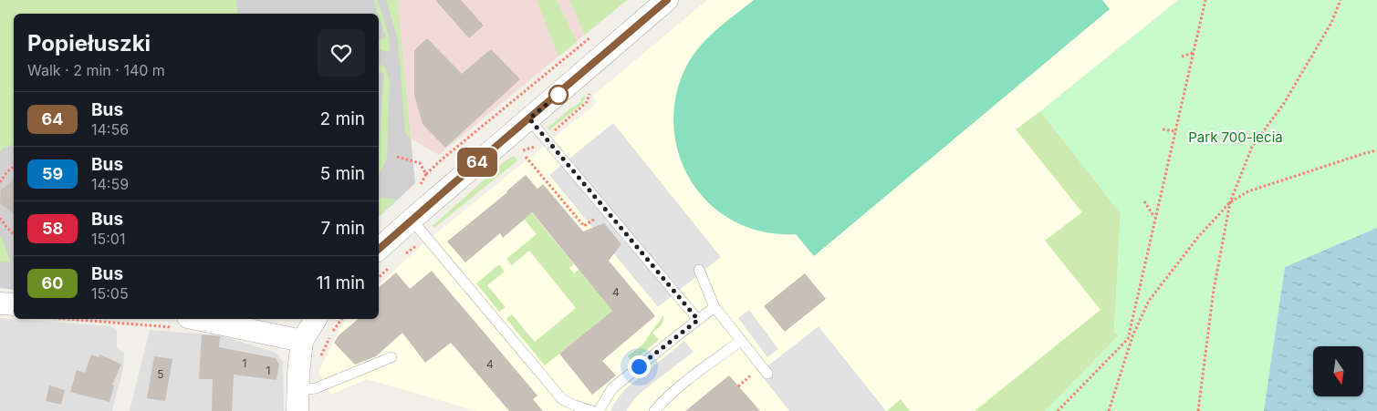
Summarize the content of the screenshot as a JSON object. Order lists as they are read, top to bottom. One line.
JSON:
{"parks":["Park 700-lecia"],"lines":["bus line 64"],"house_numbers":["4","1","4","1","5"],"north":"bottom","page":{"on_map":"64","heading":["Popiełuszki","Walk · 2 min · 140 m"],"list":[{"mark":"64","name":"Bus","note":"14:56","value":"2 min"},{"mark":"59","name":"Bus","note":"14:59","value":"5 min"},{"mark":"58","name":"Bus","note":"15:01","value":"7 min"},{"mark":"60","name":"Bus","note":"15:05","value":"11 min"}]}}
